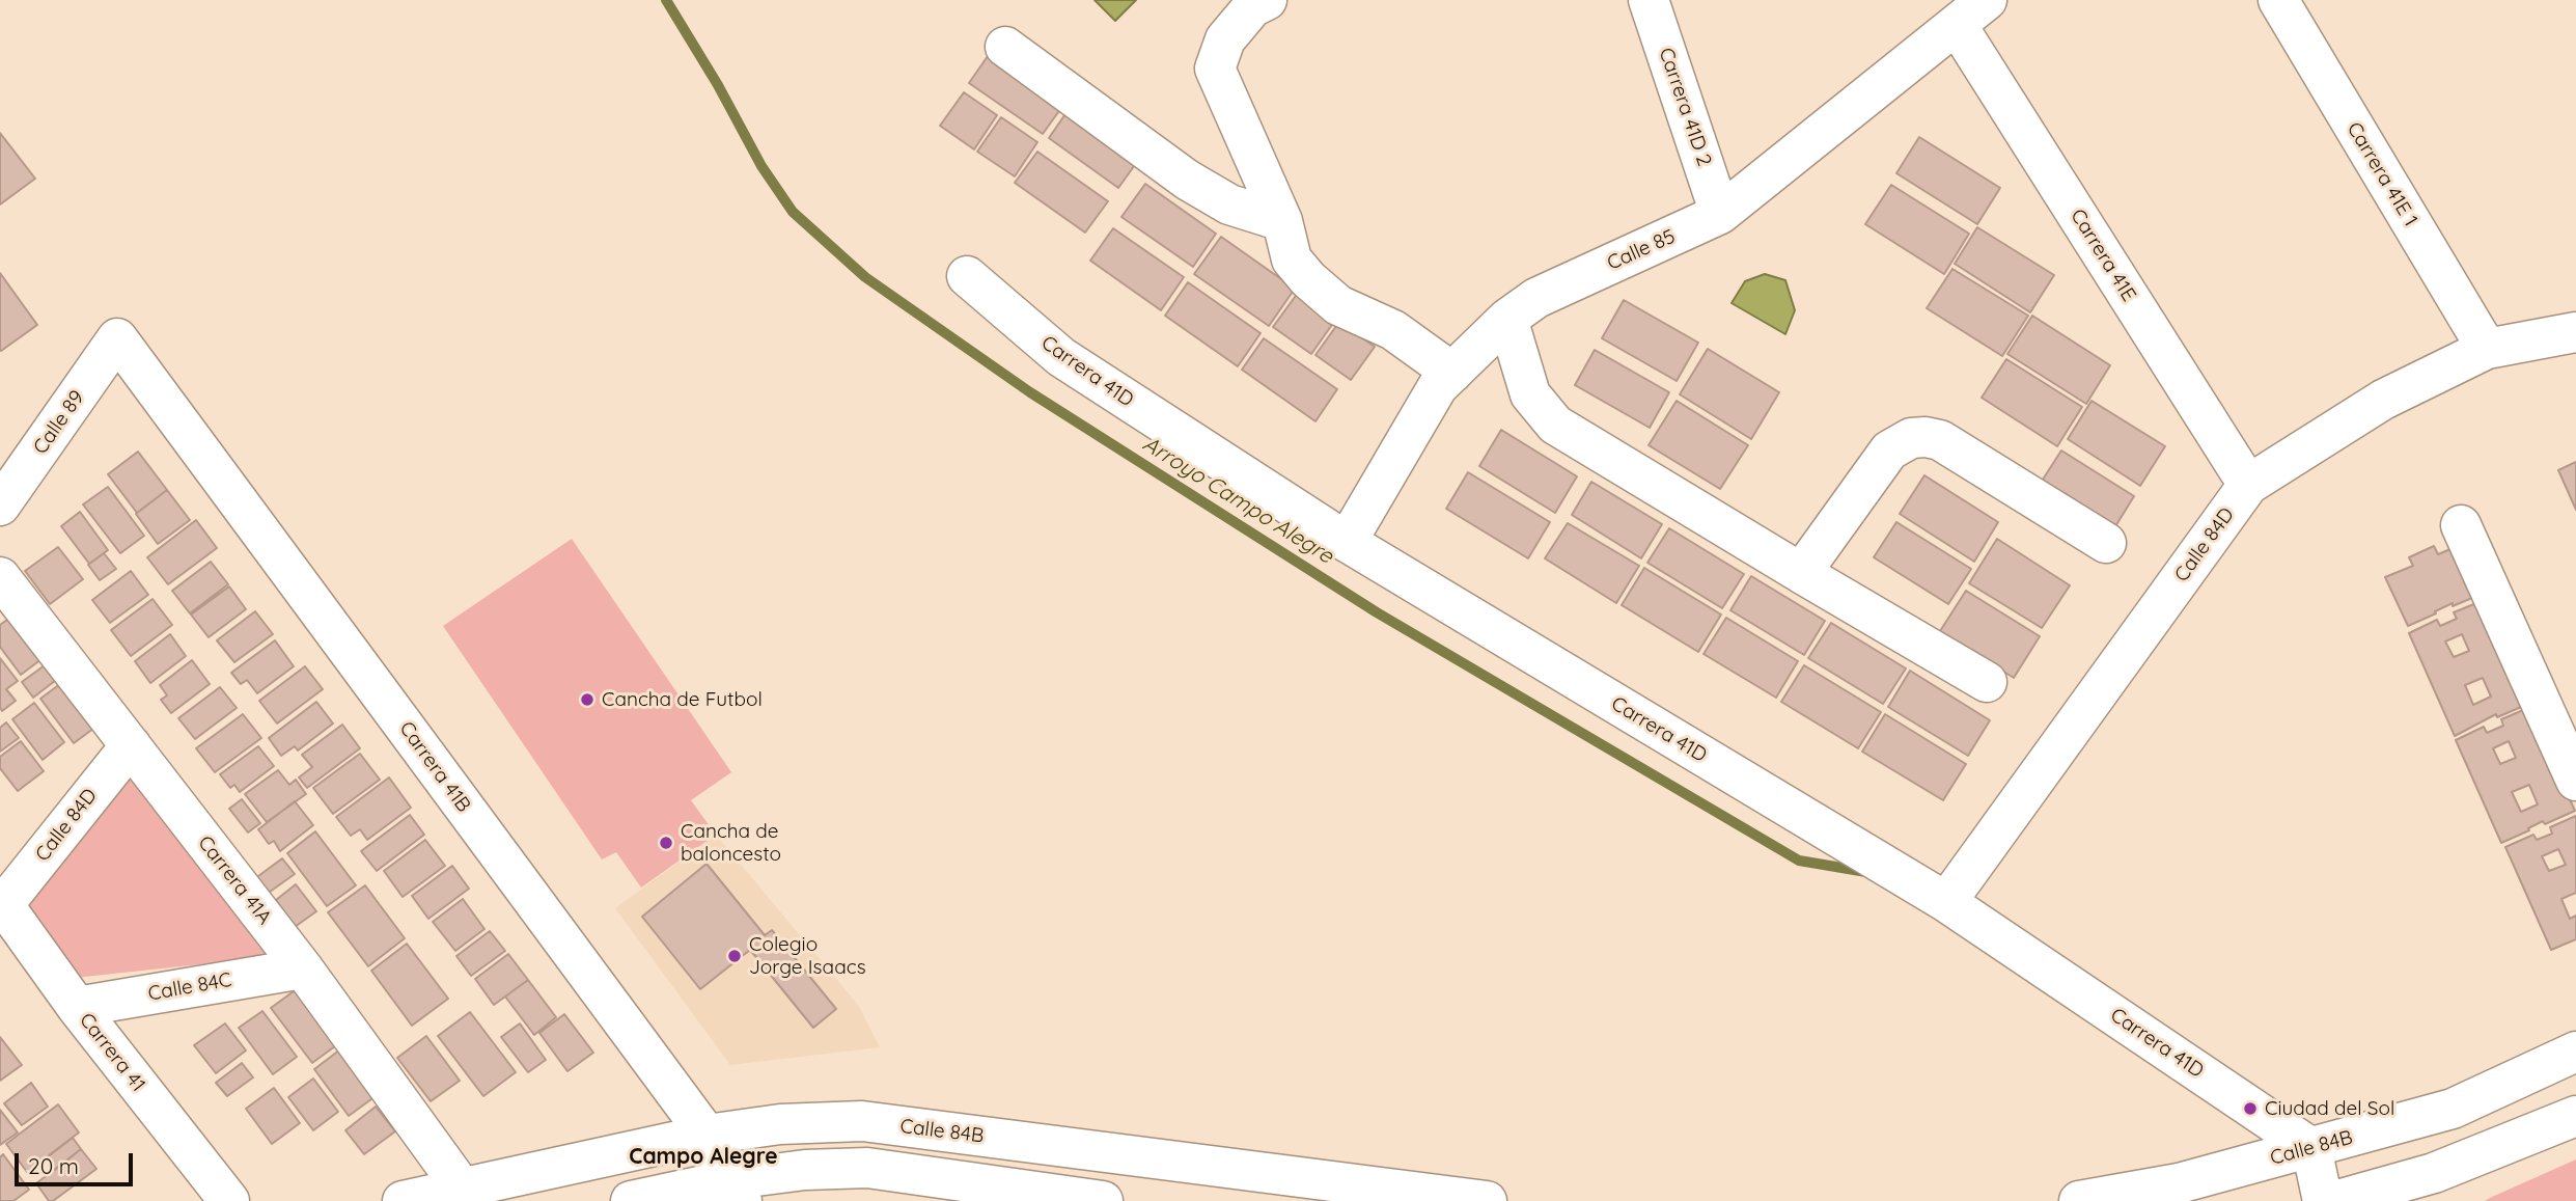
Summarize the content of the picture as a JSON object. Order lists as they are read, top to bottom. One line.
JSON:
{"streets":{"street":["Carrera 41D 2","Carrera 41E 1","Calle 85","Carrera 41E","Carrera 41D","Calle 89","Calle 84D","Carrera 41B","Carrera 41A","Calle 84C","Carrera 41","Calle 84B"]},"crossings":[["Carrera 41D 2","Calle 85"],["Carrera 41E 1","Calle 84D"],["Calle 85","Carrera 41E"],["Calle 85","Carrera 41D"],["Carrera 41E","Calle 84D"],["Carrera 41D","Calle 84D"],["Carrera 41D","Calle 84B"],["Calle 89","Carrera 41B"],["Calle 84D","Carrera 41A"],["Calle 84D","Carrera 41"],["Carrera 41B","Calle 84B"],["Carrera 41A","Calle 84C"],["Carrera 41A","Calle 84B"],["Calle 84C","Carrera 41"]],"districts":["Campo Alegre"],"water":["Arroyo Campo Alegre"],"places":["Cancha de Futbol","Cancha de baloncesto","Colegio Jorge Isaacs","Ciudad del Sol"],"scale_bar":"20 m"}
